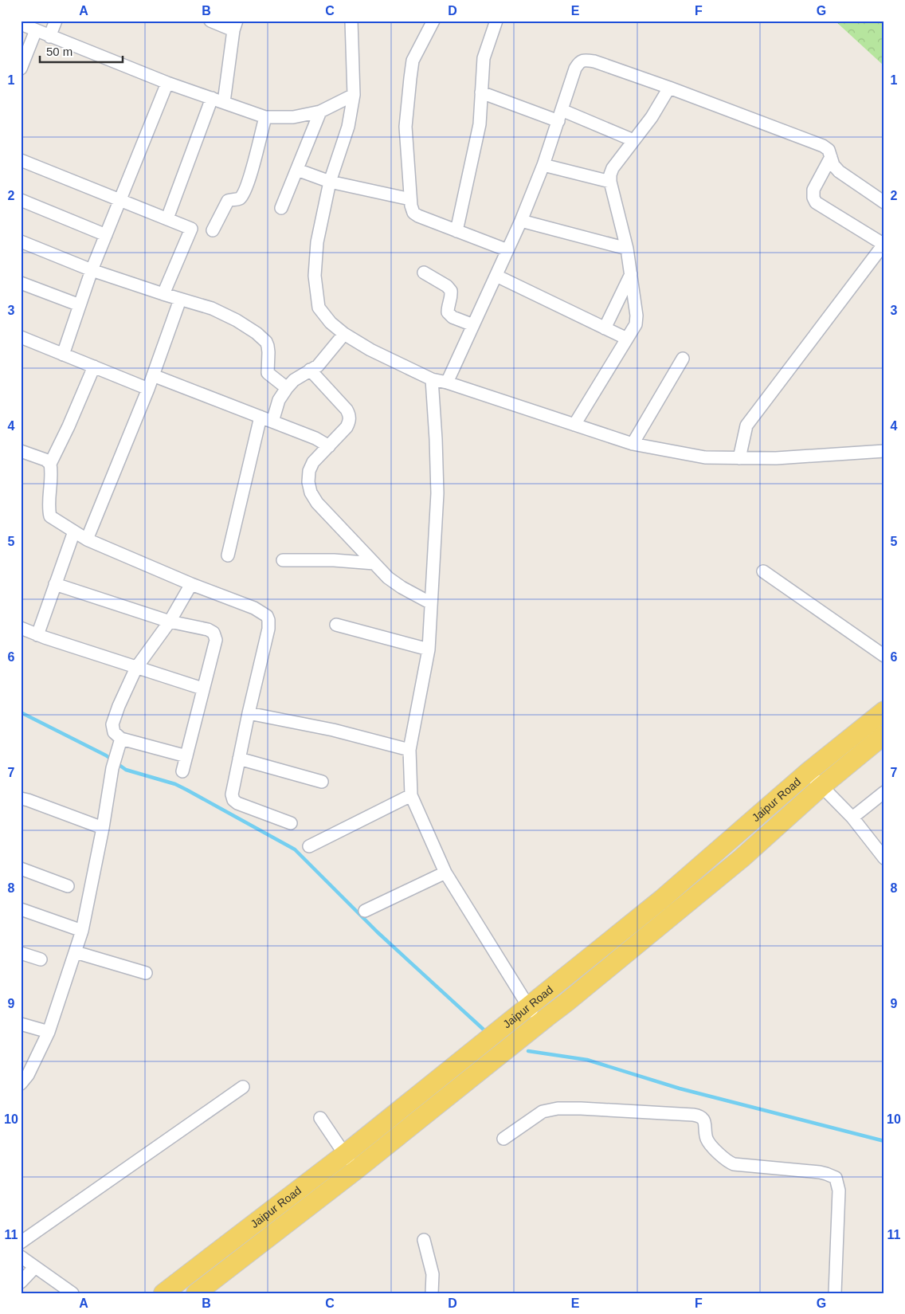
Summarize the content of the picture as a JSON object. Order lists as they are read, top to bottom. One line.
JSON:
{"streets":{"main road":["Jaipur Road"]},"scale_bar":"50 m","grid":{"columns":["A","B","C","D","E","F","G"],"rows":["1","2","3","4","5","6","7","8","9","10","11"]}}
